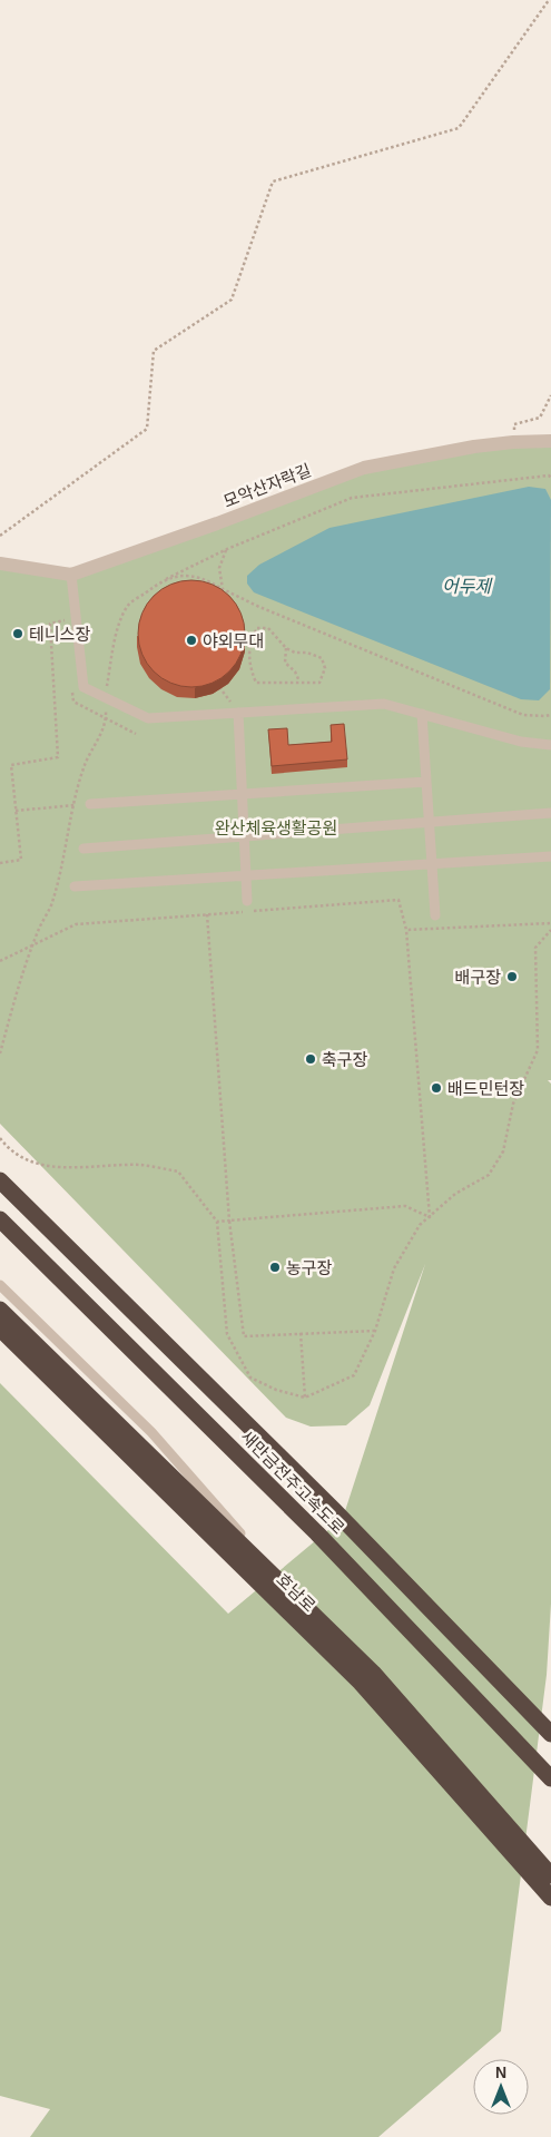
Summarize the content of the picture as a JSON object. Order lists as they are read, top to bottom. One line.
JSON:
{"streets":{"highway":["새만금전주고속도로","호남로"],"street":["모악산자락길"]},"water":["어두제"],"parks":["완산체육생활공원"],"places":["테니스장","야외무대","배구장","축구장","배드민턴장","농구장"],"north":"top"}
